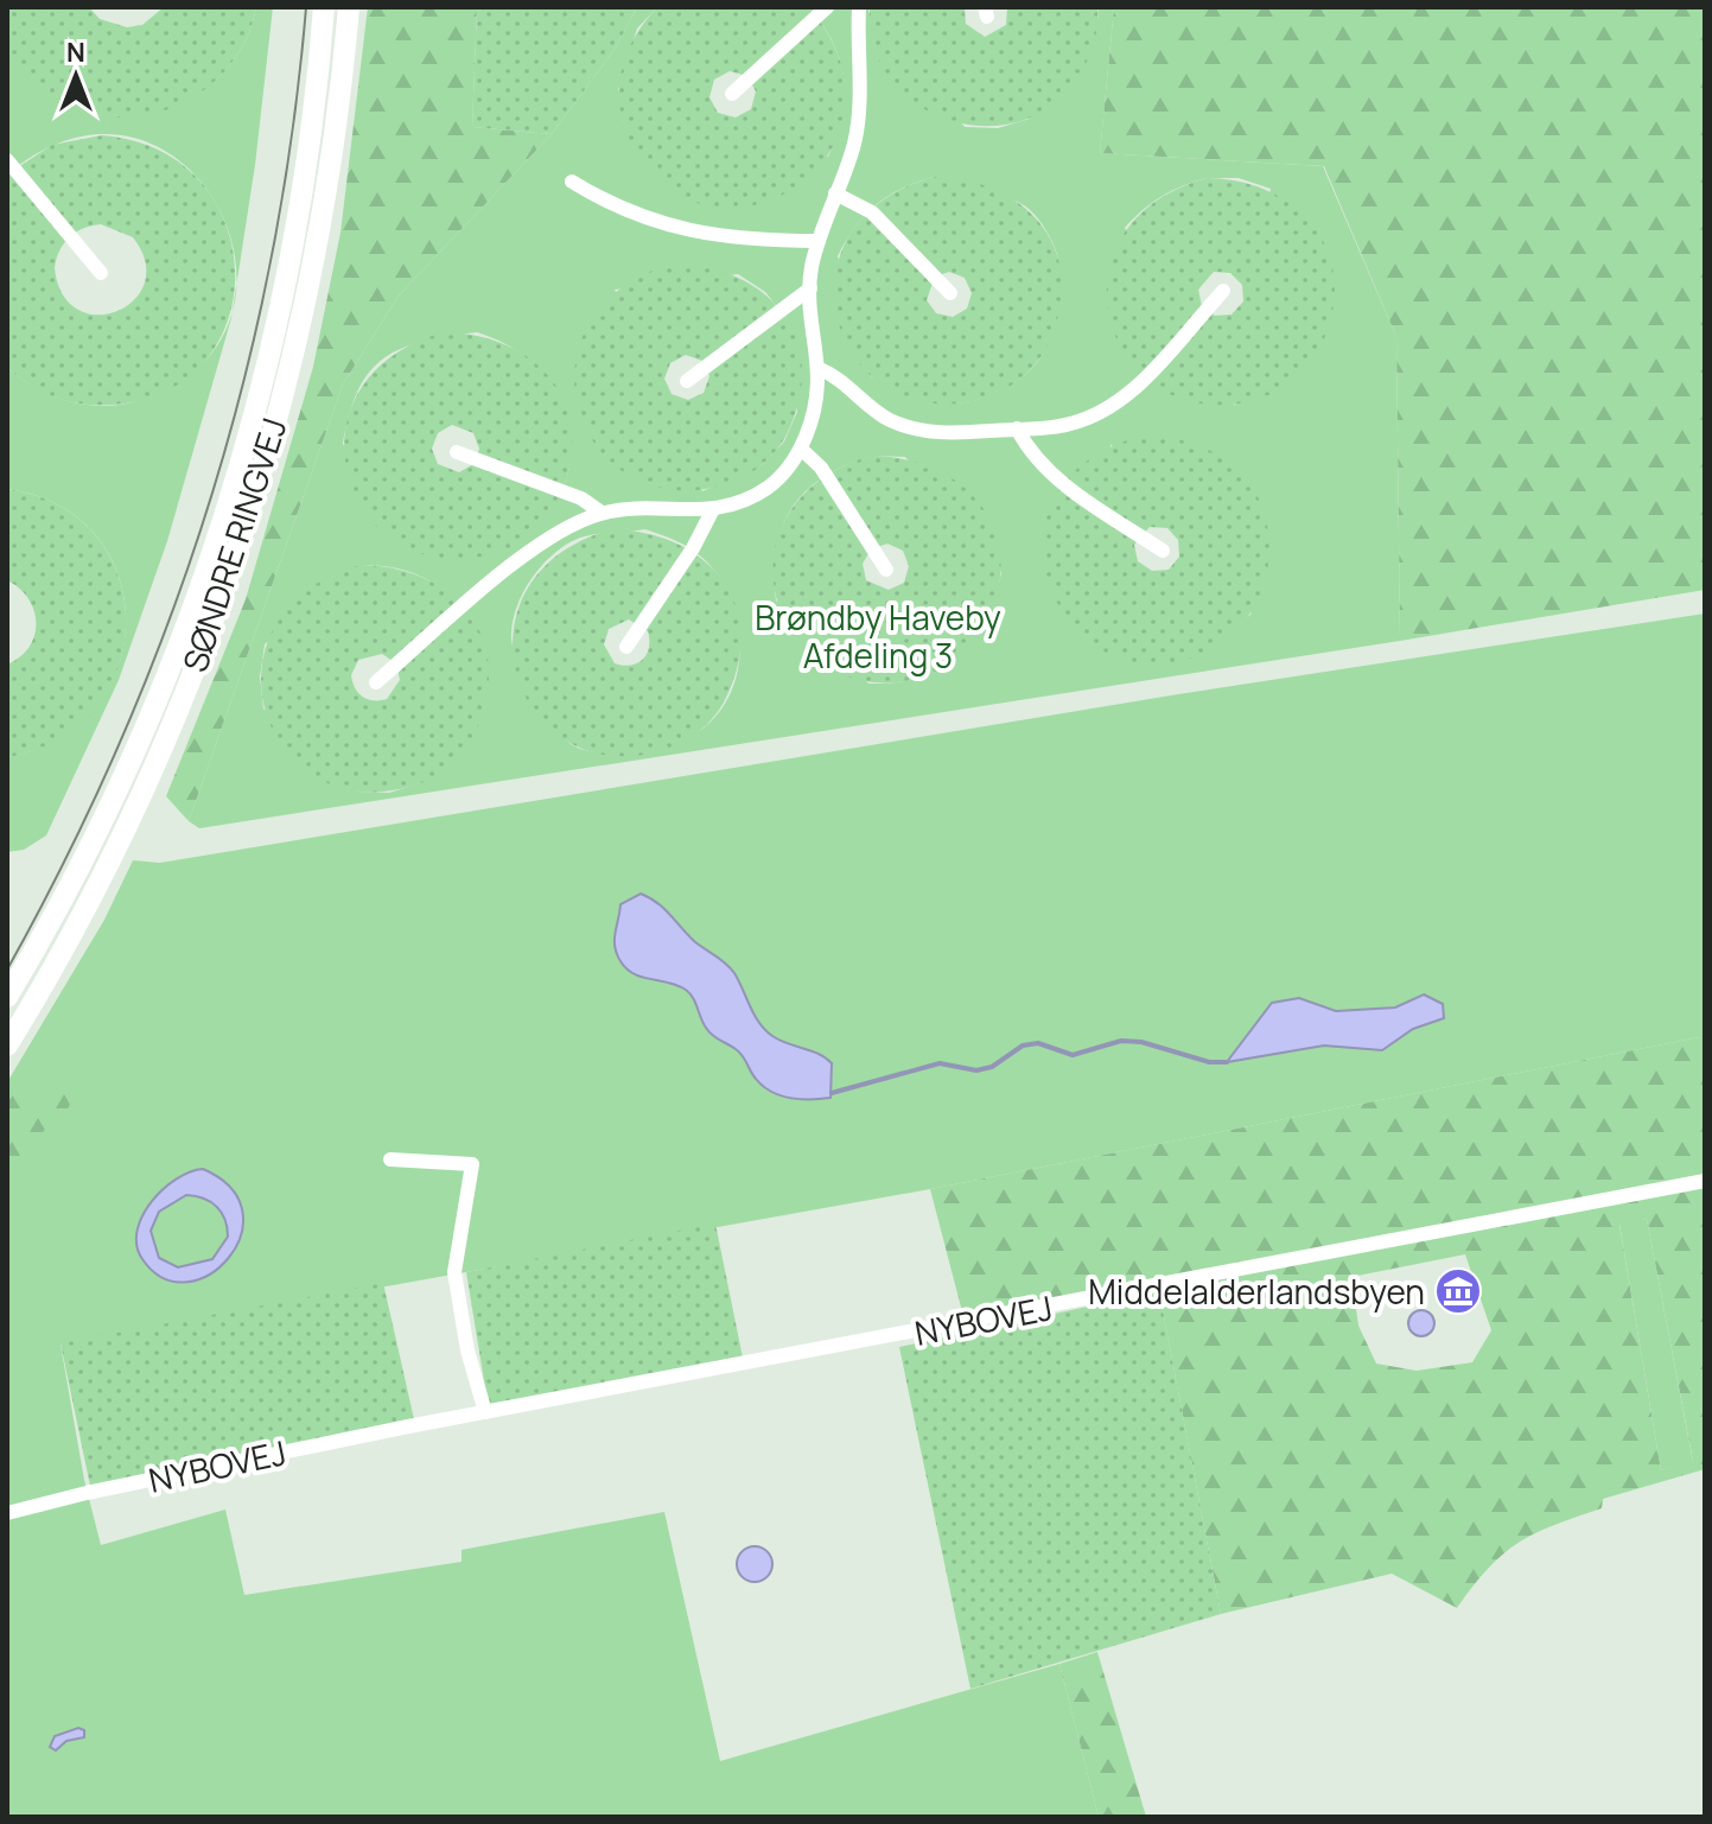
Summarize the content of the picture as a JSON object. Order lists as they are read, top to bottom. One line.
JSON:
{"streets":{"main road":["SØNDRE RINGVEJ"],"street":["NYBOVEJ"]},"parks":["Brøndby Haveby Afdeling 3"],"places":{"museum":["Middelalderlandsbyen"]},"north":"top"}
